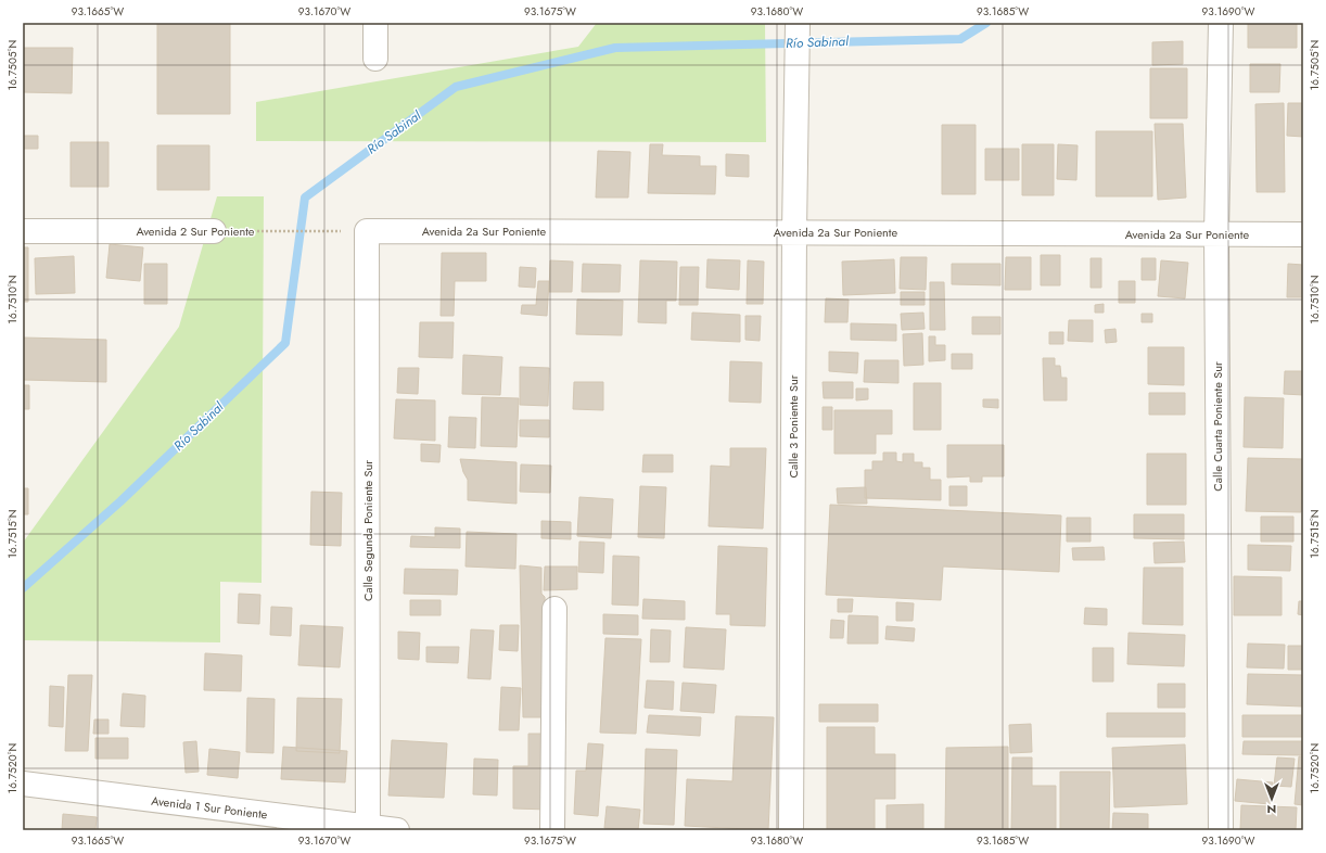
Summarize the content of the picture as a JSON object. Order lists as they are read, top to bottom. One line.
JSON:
{"streets":{"street":["Avenida 2 Sur Poniente","Avenida 2a Sur Poniente","Calle 3 Poniente Sur","Calle Cuarta Poniente Sur","Calle Segunda Poniente Sur","Avenida 1 Sur Poniente"]},"crossings":[["Avenida 2 Sur Poniente","Avenida 2a Sur Poniente"],["Avenida 2 Sur Poniente","Calle Segunda Poniente Sur"],["Avenida 2a Sur Poniente","Calle 3 Poniente Sur"],["Avenida 2a Sur Poniente","Calle Cuarta Poniente Sur"],["Avenida 2a Sur Poniente","Calle Segunda Poniente Sur"],["Calle Segunda Poniente Sur","Avenida 1 Sur Poniente"]],"water":["Río Sabinal"],"north":"bottom","coordinates":["93.1665°W","93.1670°W","93.1675°W","93.1680°W","93.1685°W","93.1690°W","16.7505°N","16.7510°N","16.7515°N","16.7520°N"]}
